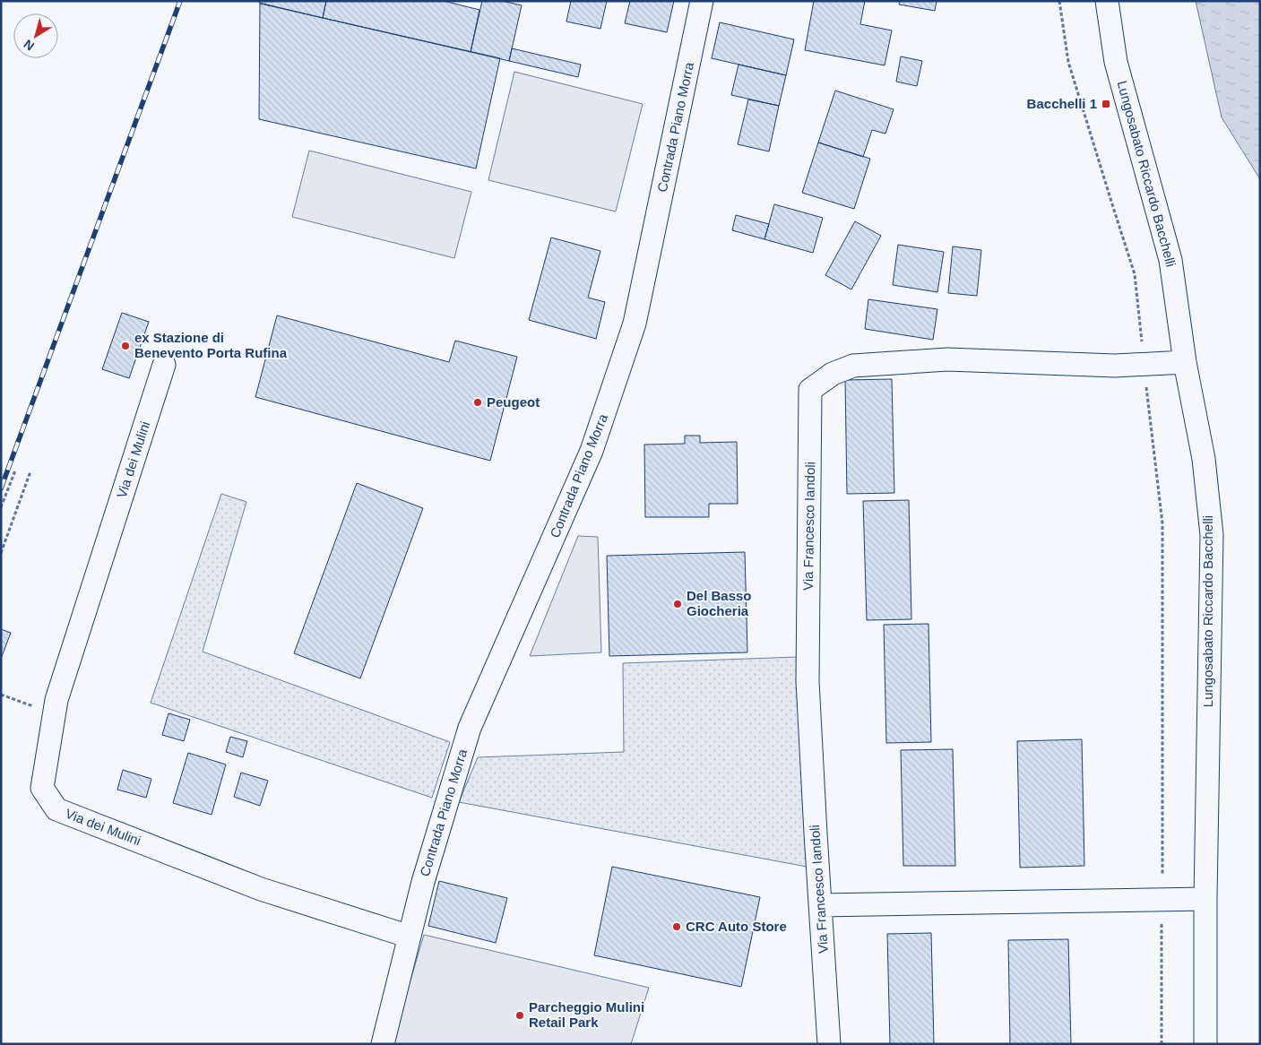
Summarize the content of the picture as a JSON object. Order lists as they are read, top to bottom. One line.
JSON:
{"streets":{"street":["Contrada Piano Morra","Lungosabato Riccardo Bacchelli","Via dei Mulini","Via Francesco Iandoli"]},"crossings":[["Contrada Piano Morra","Via dei Mulini"],["Lungosabato Riccardo Bacchelli","Via Francesco Iandoli"]],"places":{"transit":["Bacchelli 1"],"other":["ex Stazione di Benevento Porta Rufina","Peugeot","Del Basso Giocheria","CRC Auto Store","Parcheggio Mulini Retail Park"]},"north":"bottom left"}
